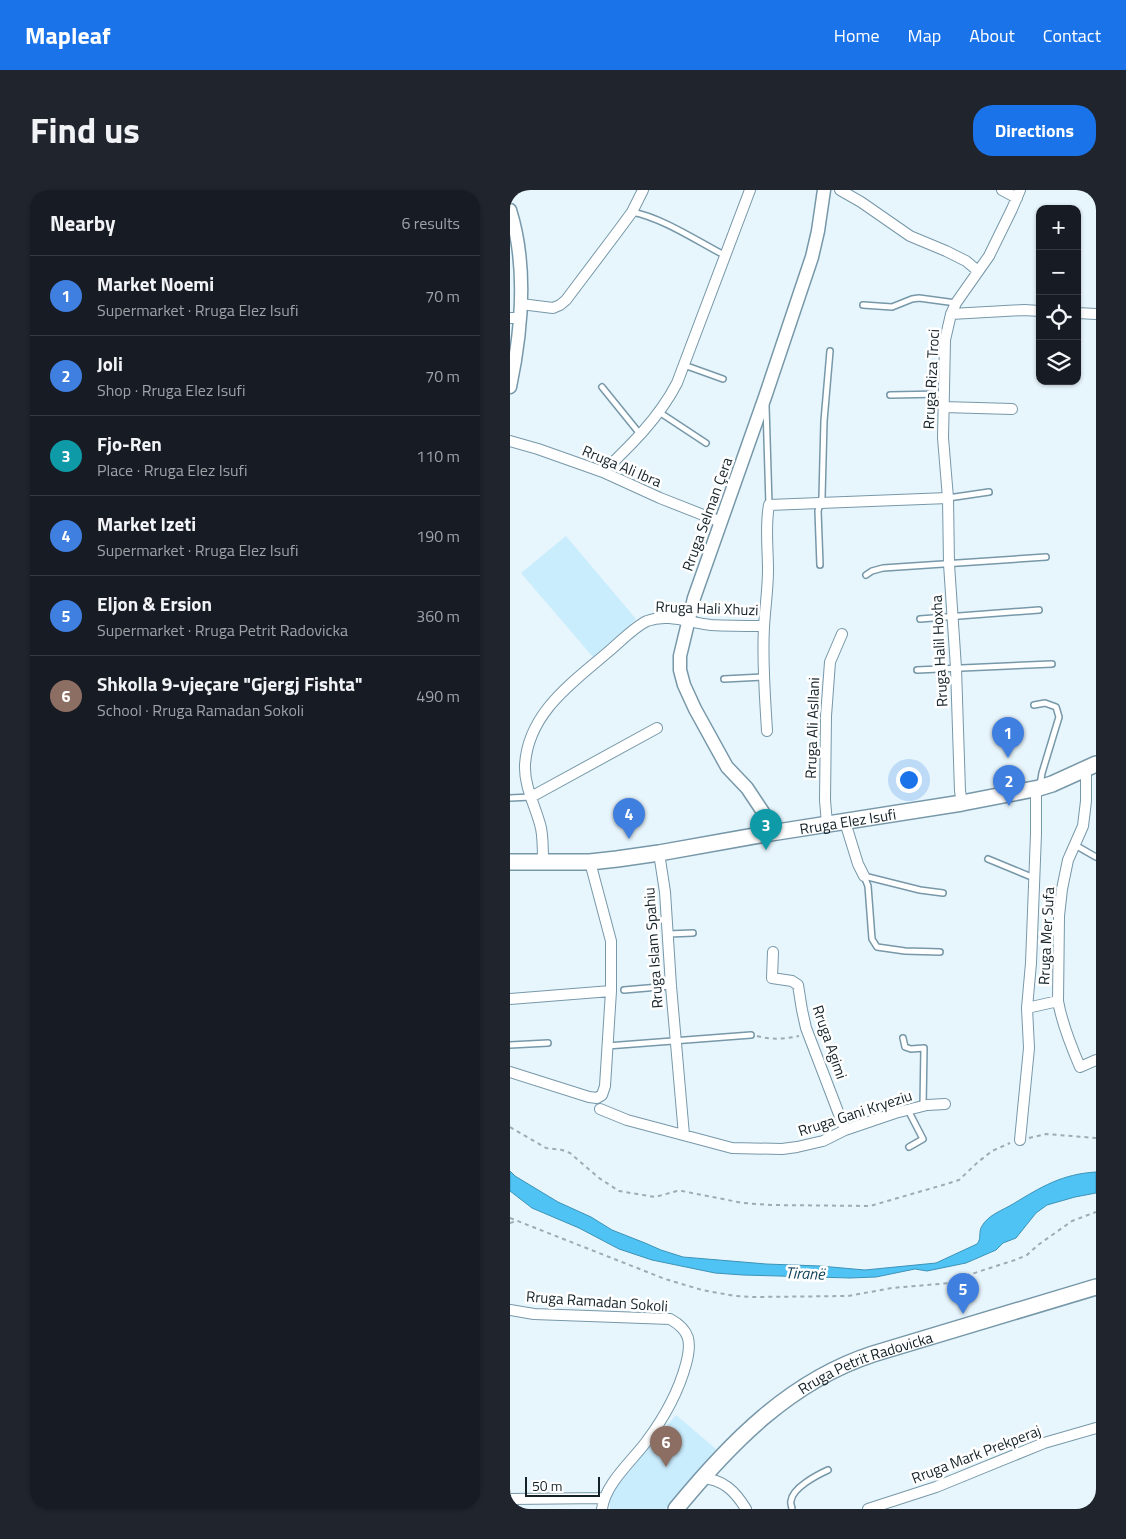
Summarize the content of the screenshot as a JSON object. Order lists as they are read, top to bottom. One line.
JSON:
{"streets":{"main road":["Rruga Elez Isufi","Rruga Petrit Radovicka"],"street":["Rruga Riza Troci","Rruga Ali Ibra","Rruga Selman Çera","Rruga Hali Xhuzi","Rruga Halil Hoxha","Rruga Ali Asllani","Rruga Mer Sufa","Rruga Islam Spahiu","Rruga Agimi","Rruga Gani Kryeziu","Rruga Ramadan Sokoli","Rruga Mark Prekperaj"]},"crossings":[["Rruga Riza Troci","Rruga Halil Hoxha"],["Rruga Ali Ibra","Rruga Selman Çera"],["Rruga Selman Çera","Rruga Hali Xhuzi"],["Rruga Selman Çera","Rruga Elez Isufi"],["Rruga Hali Xhuzi","Rruga Elez Isufi"],["Rruga Halil Hoxha","Rruga Elez Isufi"],["Rruga Ali Asllani","Rruga Elez Isufi"],["Rruga Elez Isufi","Rruga Mer Sufa"],["Rruga Elez Isufi","Rruga Islam Spahiu"],["Rruga Islam Spahiu","Rruga Gani Kryeziu"],["Rruga Agimi","Rruga Gani Kryeziu"]],"water":["Tiranë"],"scale_bar":"50 m","page":{"header":"Mapleaf","nav":["Home","Map","About","Contact"],"title":"Find us","buttons":"Directions","heading":["Nearby","6 results"],"map_buttons":["+","−"],"list":[{"mark":"1","name":"Market Noemi","note":"Supermarket · Rruga Elez Isufi","value":"70 m"},{"mark":"2","name":"Joli","note":"Shop · Rruga Elez Isufi","value":"70 m"},{"mark":"3","name":"Fjo-Ren","note":"Place · Rruga Elez Isufi","value":"110 m"},{"mark":"4","name":"Market Izeti","note":"Supermarket · Rruga Elez Isufi","value":"190 m"},{"mark":"5","name":"Eljon & Ersion","note":"Supermarket · Rruga Petrit Radovicka","value":"360 m"},{"mark":"6","name":"Shkolla 9-vjeçare \"Gjergj Fishta\"","note":"School · Rruga Ramadan Sokoli","value":"490 m"}],"pins":["1","2","4","3","5","6"],"scale":"50 m"}}
